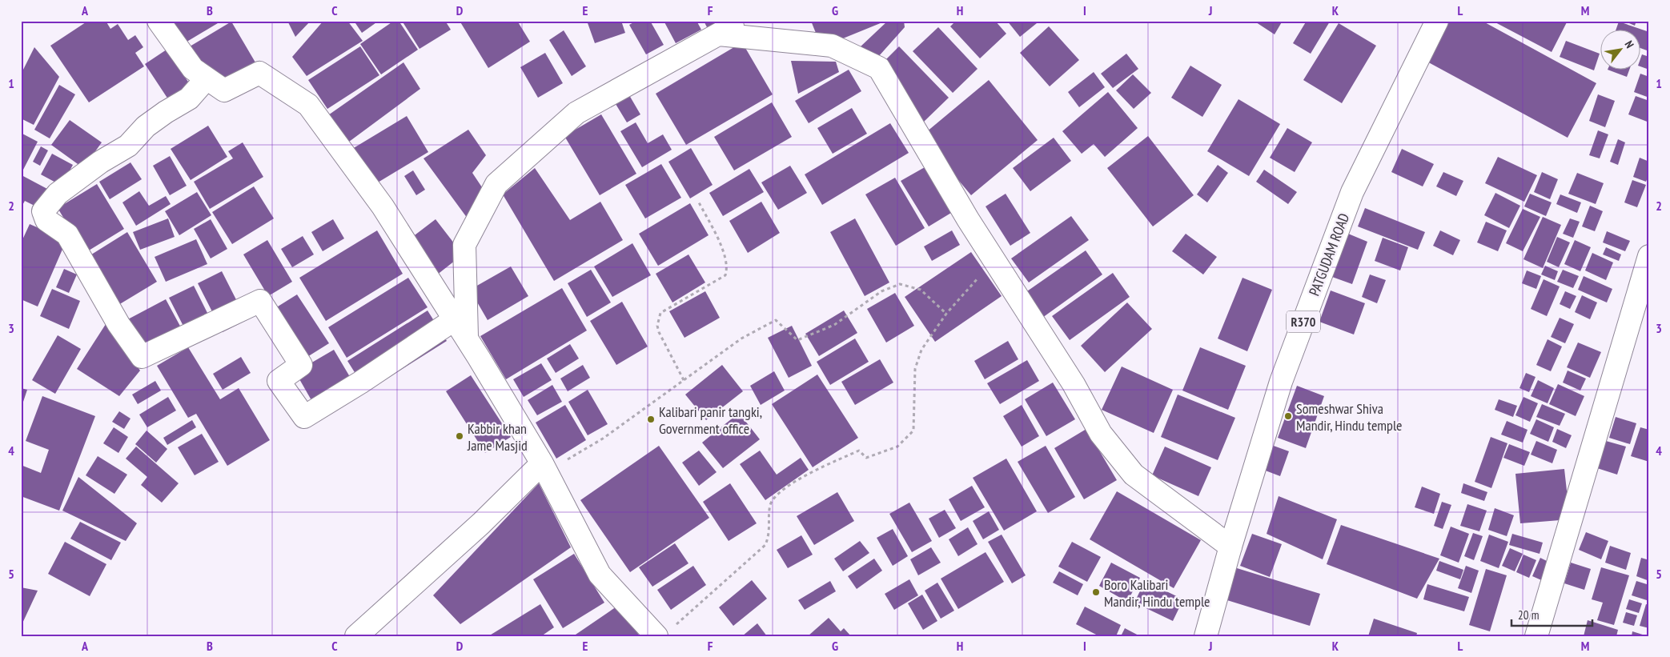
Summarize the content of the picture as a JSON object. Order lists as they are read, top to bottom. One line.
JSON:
{"streets":{"street":["PATGUDAM ROAD","R370"]},"places":["Someshwar Shiva Mandir, Hindu temple","Kalibari panir tangki, Government office","Kabbir khan Jame Masjid","Boro Kalibari Mandir, Hindu temple"],"scale_bar":"20 m","north":"top right","grid":{"columns":["A","B","C","D","E","F","G","H","I","J","K","L","M"],"rows":["1","2","3","4","5"]}}
